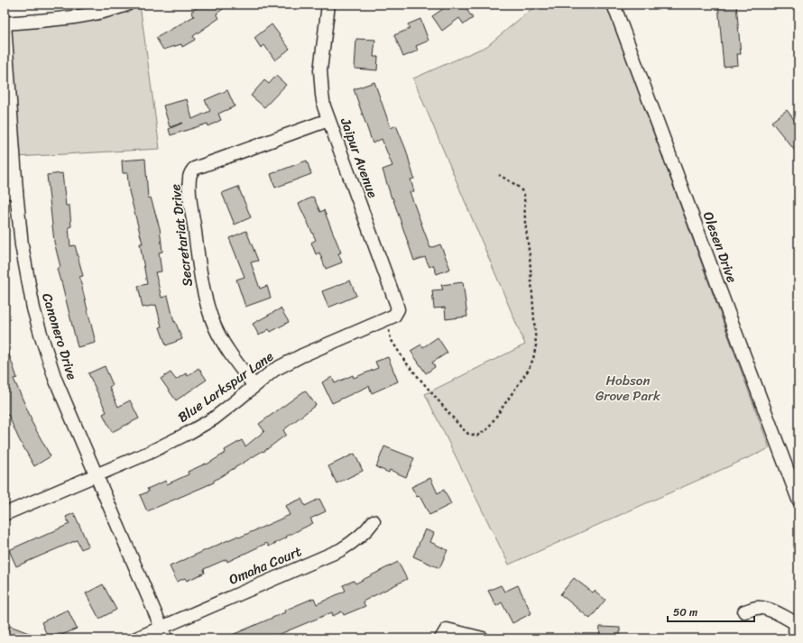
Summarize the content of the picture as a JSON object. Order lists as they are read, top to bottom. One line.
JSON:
{"streets":{"street":["Jaipur Avenue","Secretariat Drive","Olesen Drive","Canonero Drive","Blue Larkspur Lane","Omaha Court"]},"crossings":[["Jaipur Avenue","Secretariat Drive"],["Jaipur Avenue","Blue Larkspur Lane"],["Secretariat Drive","Blue Larkspur Lane"],["Canonero Drive","Blue Larkspur Lane"],["Canonero Drive","Omaha Court"]],"parks":["Hobson Grove Park"],"scale_bar":"50 m"}
